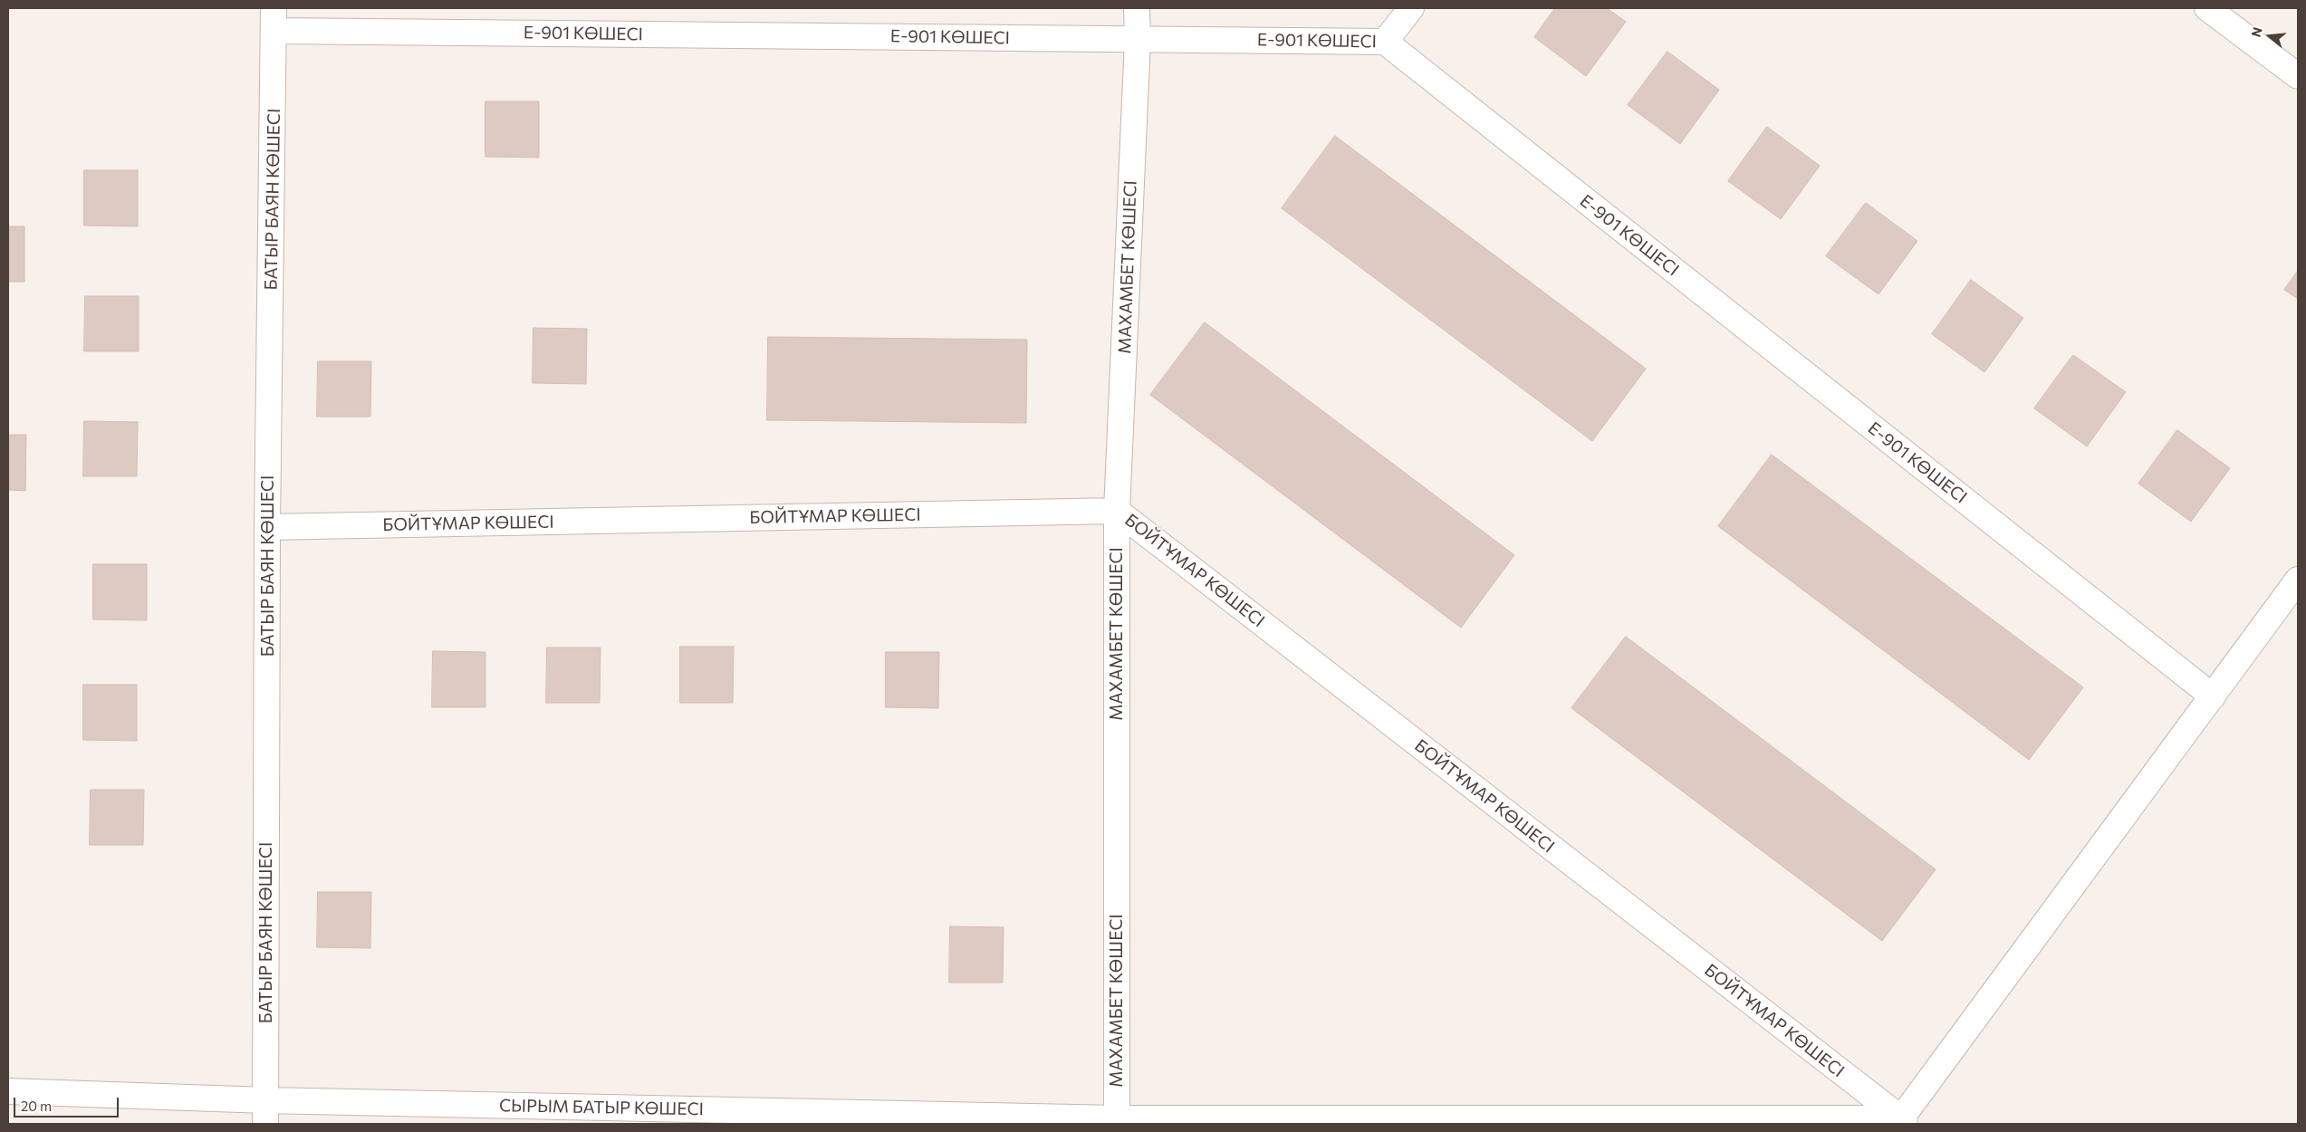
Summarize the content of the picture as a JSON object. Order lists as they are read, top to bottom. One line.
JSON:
{"streets":{"street":["Е-901 КӨШЕСІ","БАТЫР БАЯН КӨШЕСІ","МАХАМБЕТ КӨШЕСІ","БОЙТҰМАР КӨШЕСІ","СЫРЫМ БАТЫР КӨШЕСІ"]},"crossings":[["Е-901 КӨШЕСІ","БАТЫР БАЯН КӨШЕСІ"],["Е-901 КӨШЕСІ","МАХАМБЕТ КӨШЕСІ"],["БАТЫР БАЯН КӨШЕСІ","БОЙТҰМАР КӨШЕСІ"],["БАТЫР БАЯН КӨШЕСІ","СЫРЫМ БАТЫР КӨШЕСІ"],["МАХАМБЕТ КӨШЕСІ","БОЙТҰМАР КӨШЕСІ"],["МАХАМБЕТ КӨШЕСІ","СЫРЫМ БАТЫР КӨШЕСІ"],["БОЙТҰМАР КӨШЕСІ","СЫРЫМ БАТЫР КӨШЕСІ"]],"scale_bar":"20 m","north":"left"}
